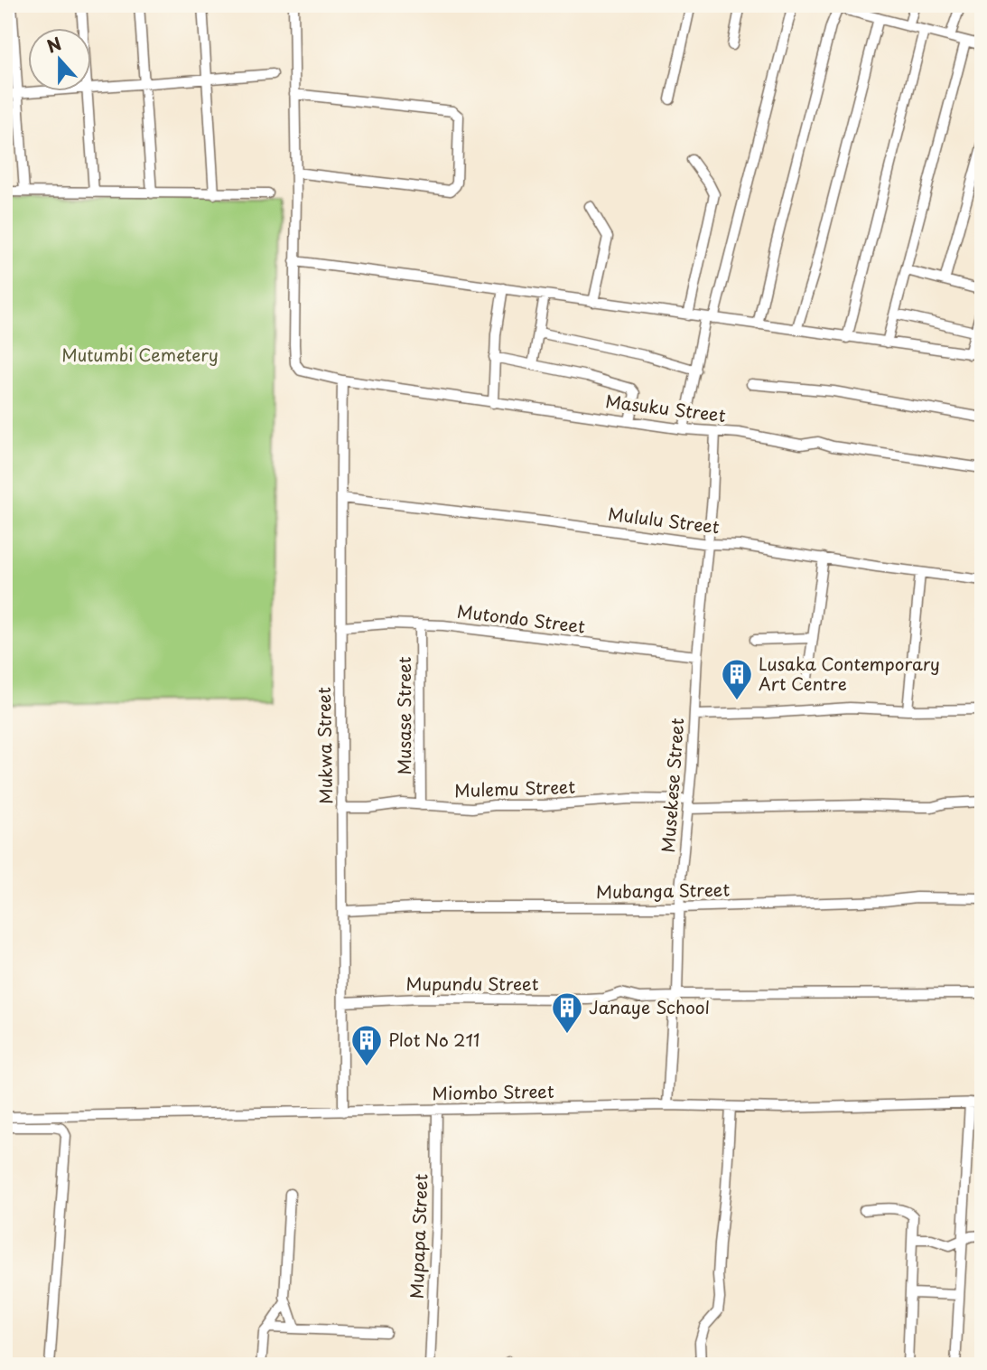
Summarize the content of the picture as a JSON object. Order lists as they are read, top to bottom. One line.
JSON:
{"streets":{"street":["Masuku Street","Mululu Street","Mutondo Street","Musase Street","Mukwa Street","Musekese Street","Mulemu Street","Mubanga Street","Mupundu Street","Miombo Street","Mupapa Street"]},"crossings":[["Masuku Street","Mukwa Street"],["Masuku Street","Musekese Street"],["Mululu Street","Mukwa Street"],["Mululu Street","Musekese Street"],["Mutondo Street","Musase Street"],["Mutondo Street","Mukwa Street"],["Mutondo Street","Musekese Street"],["Musase Street","Mulemu Street"],["Mukwa Street","Mulemu Street"],["Mukwa Street","Mubanga Street"],["Mukwa Street","Mupundu Street"],["Mukwa Street","Miombo Street"],["Musekese Street","Mulemu Street"],["Musekese Street","Mubanga Street"],["Musekese Street","Mupundu Street"],["Musekese Street","Miombo Street"],["Miombo Street","Mupapa Street"]],"parks":["Mutumbi Cemetery"],"places":{"building":["Lusaka Contemporary Art Centre","Janaye School","Plot No 211"]},"north":"top"}
